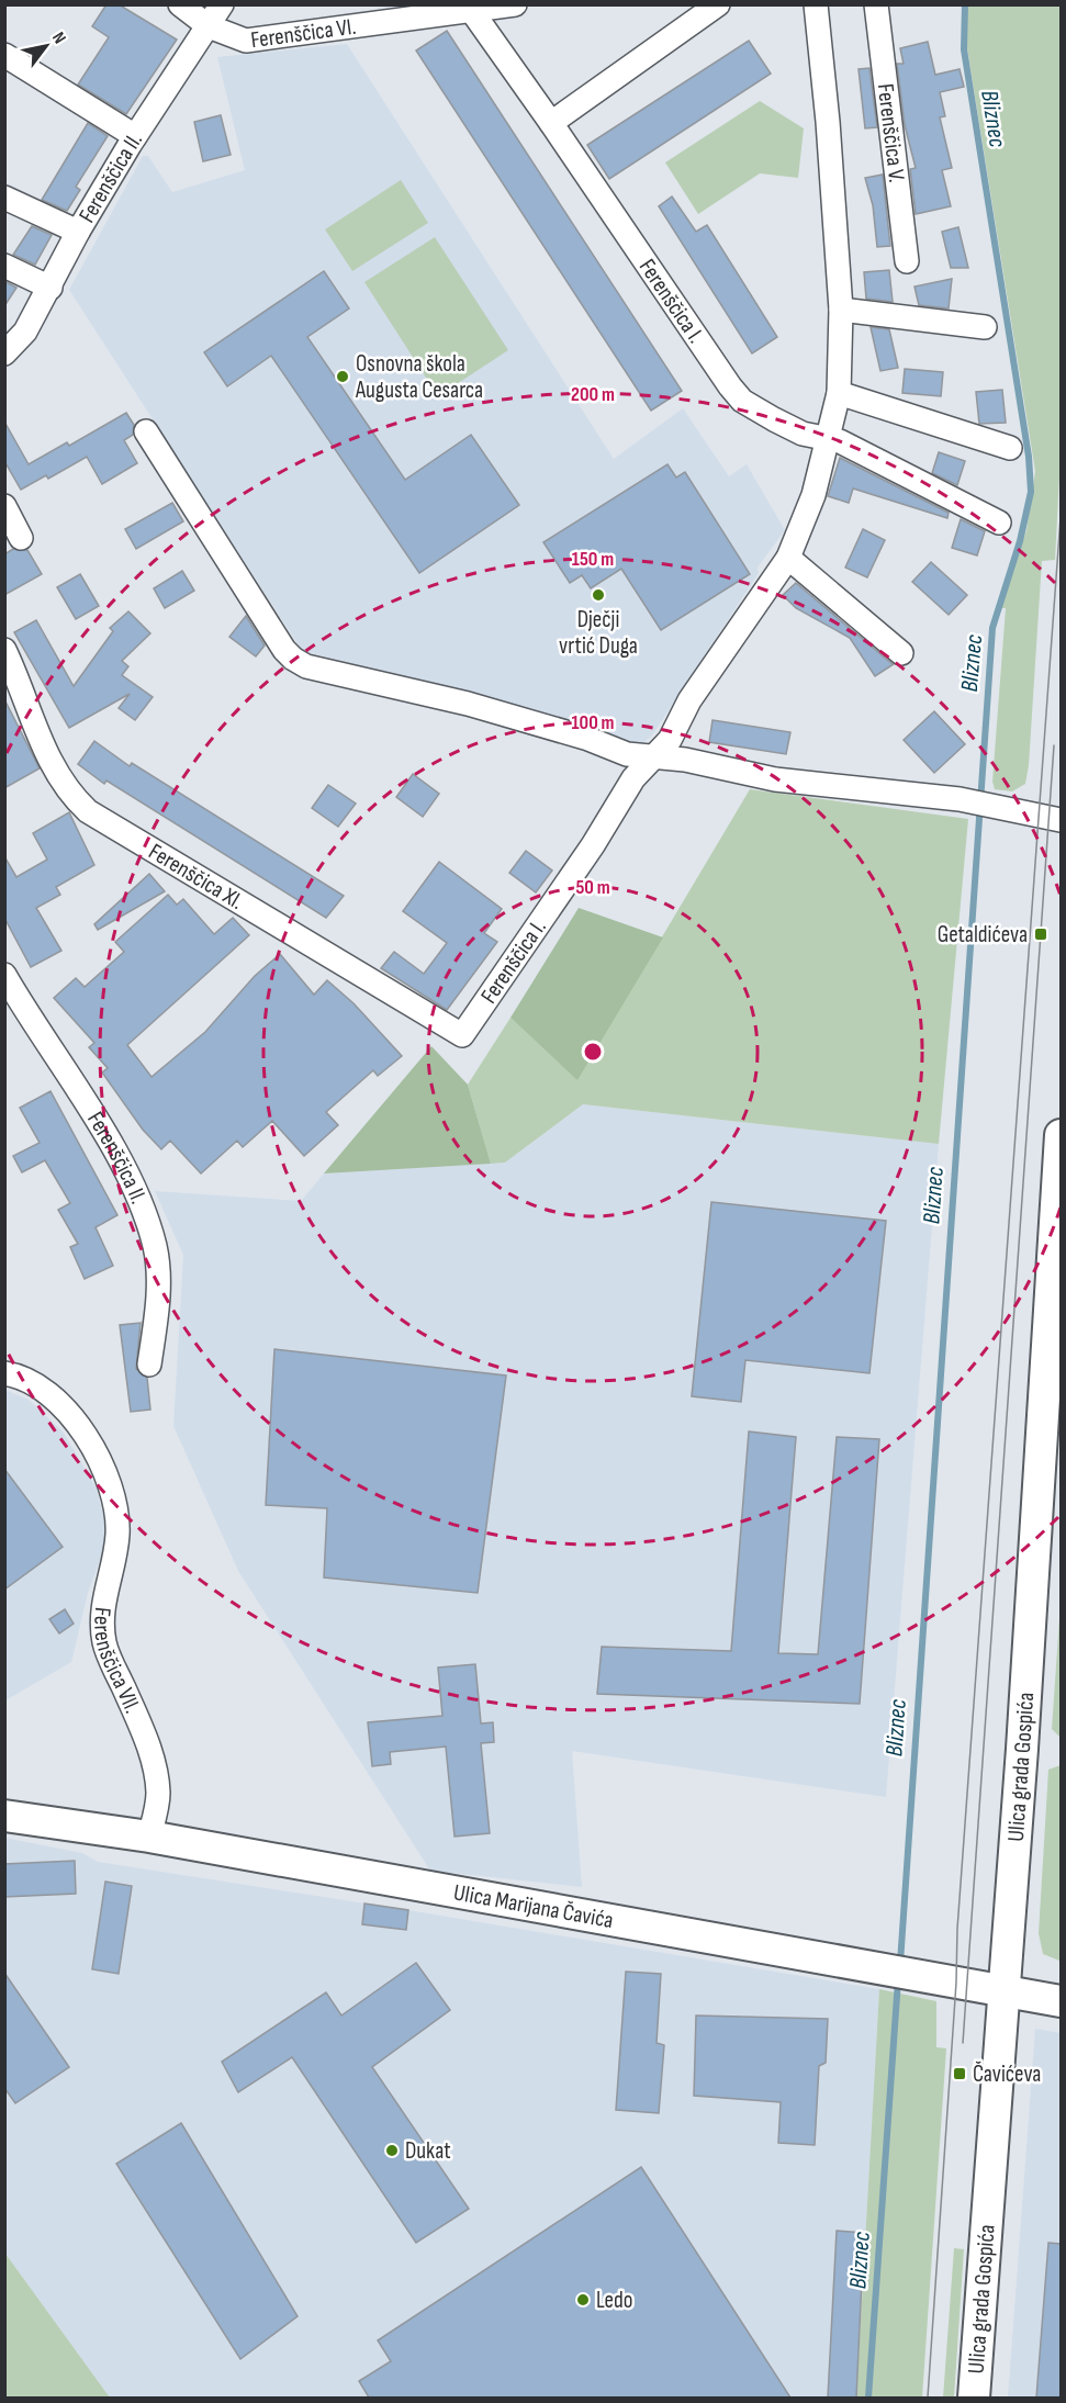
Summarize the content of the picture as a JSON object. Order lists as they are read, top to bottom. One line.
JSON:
{"streets":{"street":["Ferenščica VI.","Ferenščica V.","Ferenščica II.","Ferenščica I.","Ferenščica XI.","Ferenščica VII.","Ulica grada Gospića","Ulica Marijana Čavića"]},"crossings":[["Ferenščica VI.","Ferenščica II."],["Ferenščica VI.","Ferenščica I."],["Ferenščica I.","Ferenščica XI."],["Ferenščica VII.","Ulica Marijana Čavića"],["Ulica grada Gospića","Ulica Marijana Čavića"]],"water":["Bliznec"],"places":{"other":["Osnovna škola Augusta Cesarca","Dječji vrtić Duga","Dukat","Ledo"],"transit":["Getaldićeva","Čavićeva"]},"north":"top right","rings":["200 m","150 m","100 m","50 m"]}
